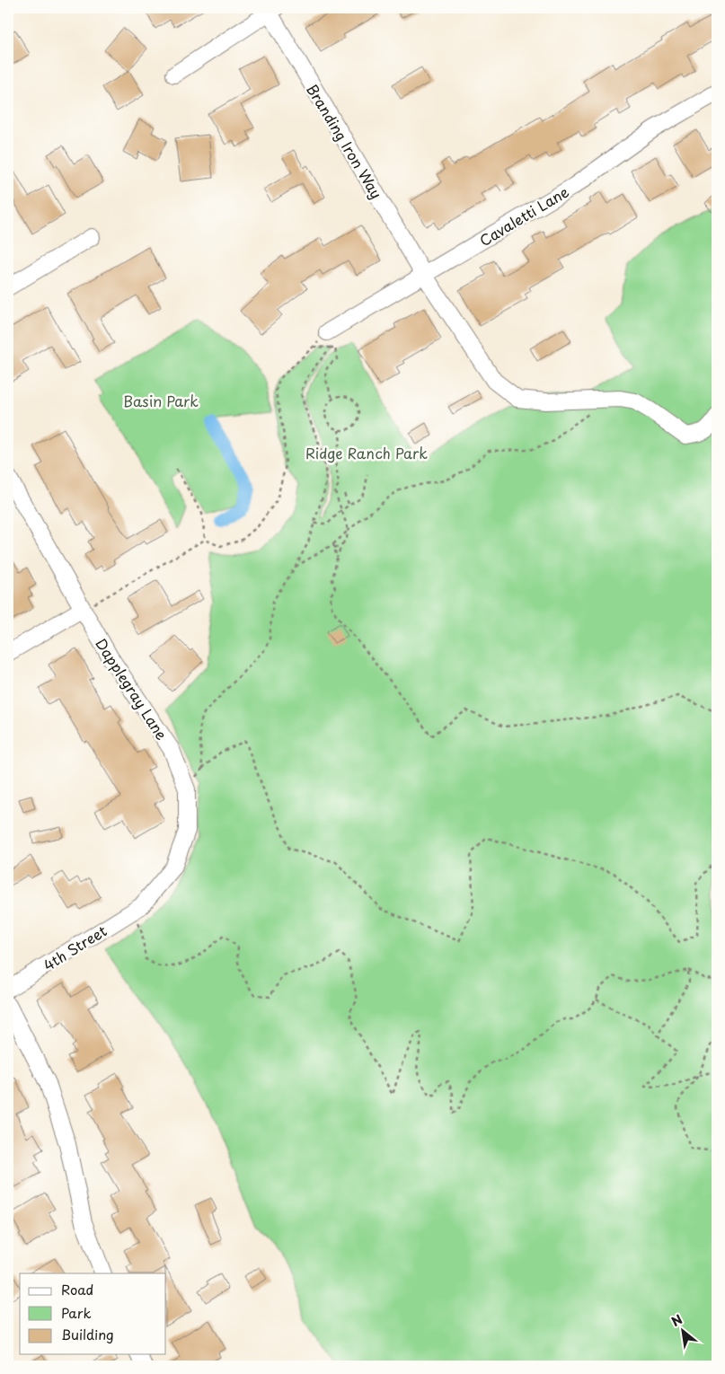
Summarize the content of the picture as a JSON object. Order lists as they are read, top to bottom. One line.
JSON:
{"streets":{"street":["Branding Iron Way","Cavaletti Lane","Dapplegray Lane","4th Street"]},"crossings":[["Branding Iron Way","Cavaletti Lane"],["Dapplegray Lane","4th Street"]],"parks":["Basin Park","Ridge Ranch Park"],"legend":["Road","Park","Building"],"north":"top left"}
